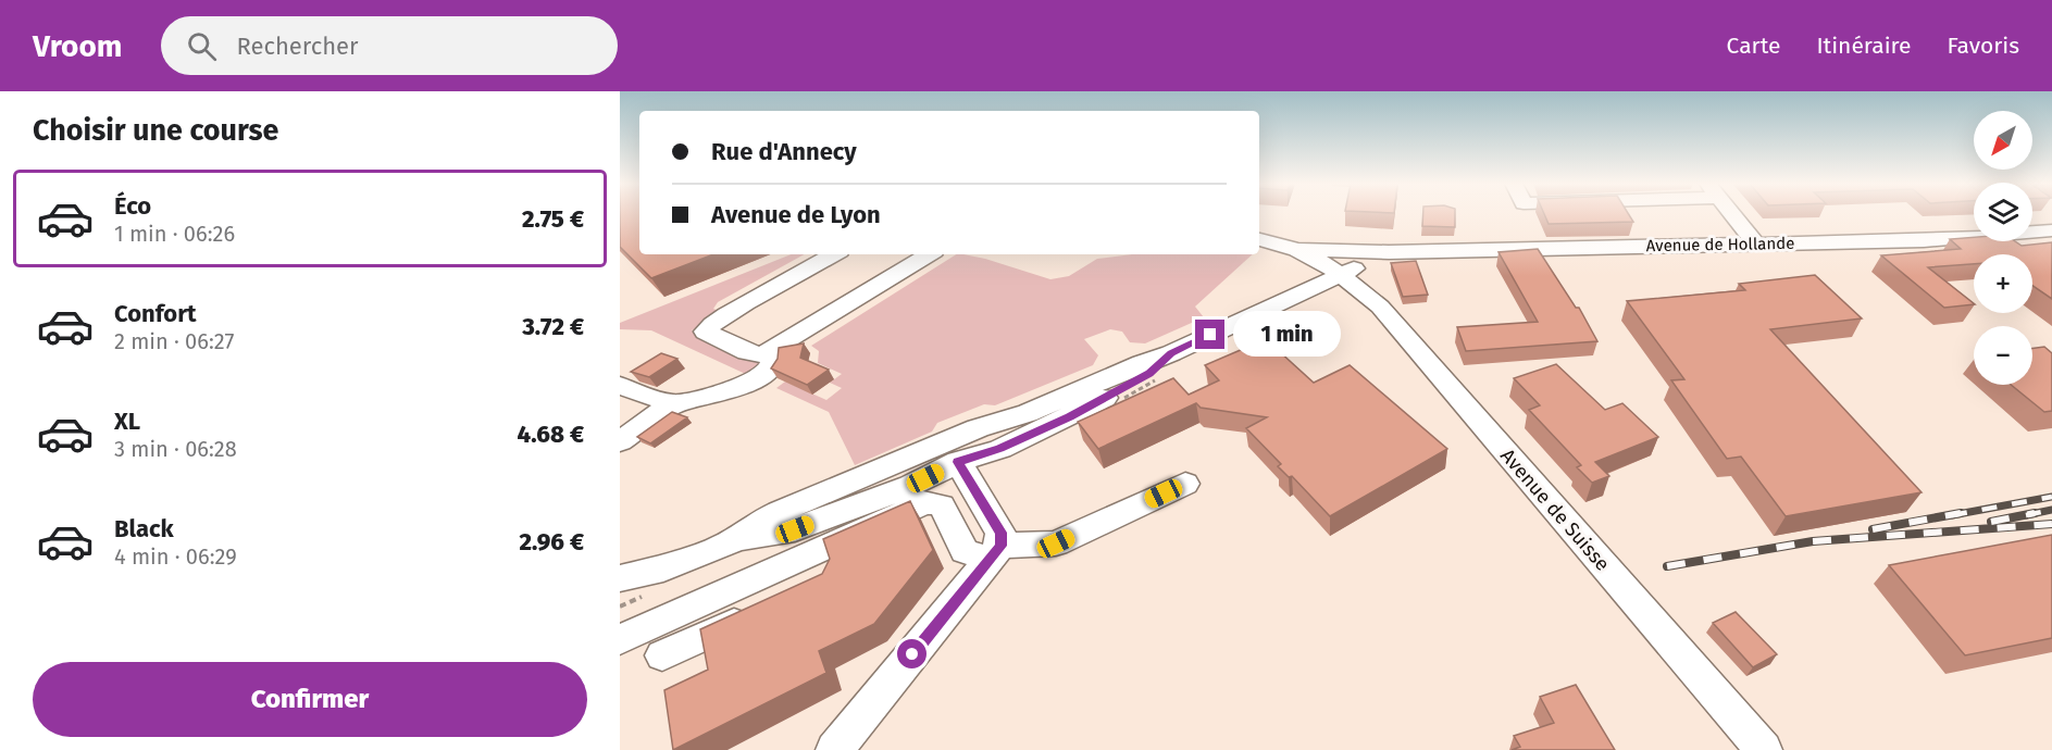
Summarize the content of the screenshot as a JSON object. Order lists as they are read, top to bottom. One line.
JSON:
{"streets":{"street":["Avenue de Hollande","Avenue de Suisse"]},"crossings":[["Avenue de Hollande","Avenue de Suisse"]],"north":"bottom left","page":{"header":"Vroom","search":"Rechercher","nav":["Carte","Itinéraire","Favoris"],"heading":"Choisir une course","map_buttons":["+","−"],"banner":["Rue d'Annecy","Avenue de Lyon"],"list":[{"name":"Éco","note":"1 min · 06:26","value":"2.75 €"},{"name":"Confort","note":"2 min · 06:27","value":"3.72 €"},{"name":"XL","note":"3 min · 06:28","value":"4.68 €"},{"name":"Black","note":"4 min · 06:29","value":"2.96 €"}],"bubble":"1 min","buttons":"Confirmer"}}
